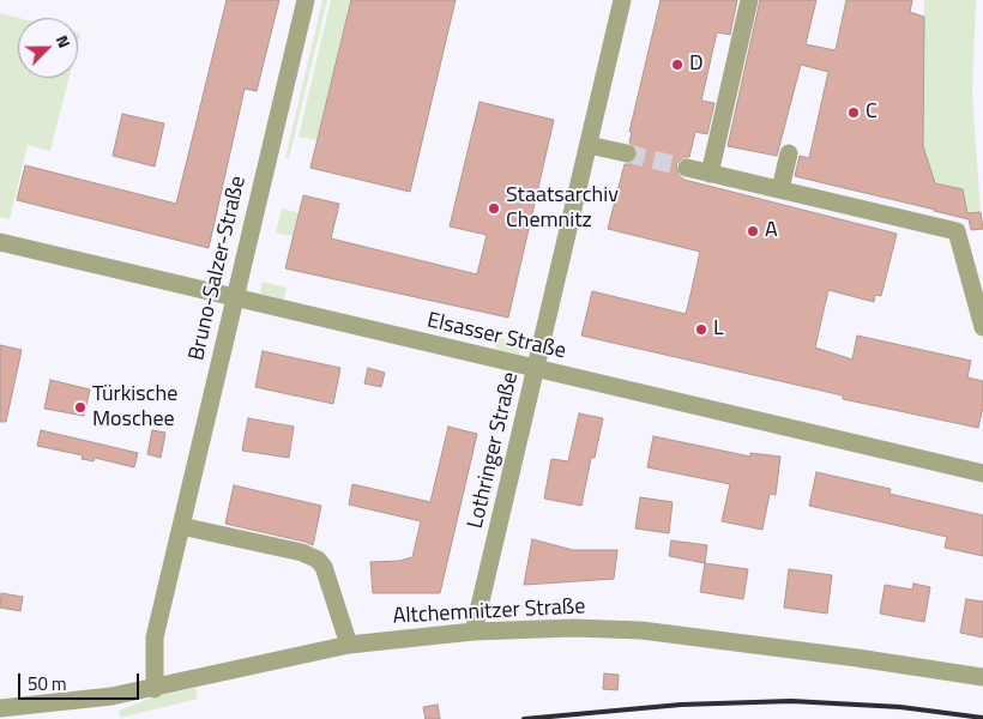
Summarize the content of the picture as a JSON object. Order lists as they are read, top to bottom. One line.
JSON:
{"streets":{"street":["Bruno-Salzer-Straße","Elsasser Straße","Lothringer Straße","Altchemnitzer Straße"]},"crossings":[["Bruno-Salzer-Straße","Elsasser Straße"],["Bruno-Salzer-Straße","Altchemnitzer Straße"],["Elsasser Straße","Lothringer Straße"],["Lothringer Straße","Altchemnitzer Straße"]],"places":["D","C","Staatsarchiv Chemnitz","A","L","Türkische Moschee"],"scale_bar":"50 m","north":"top right"}
